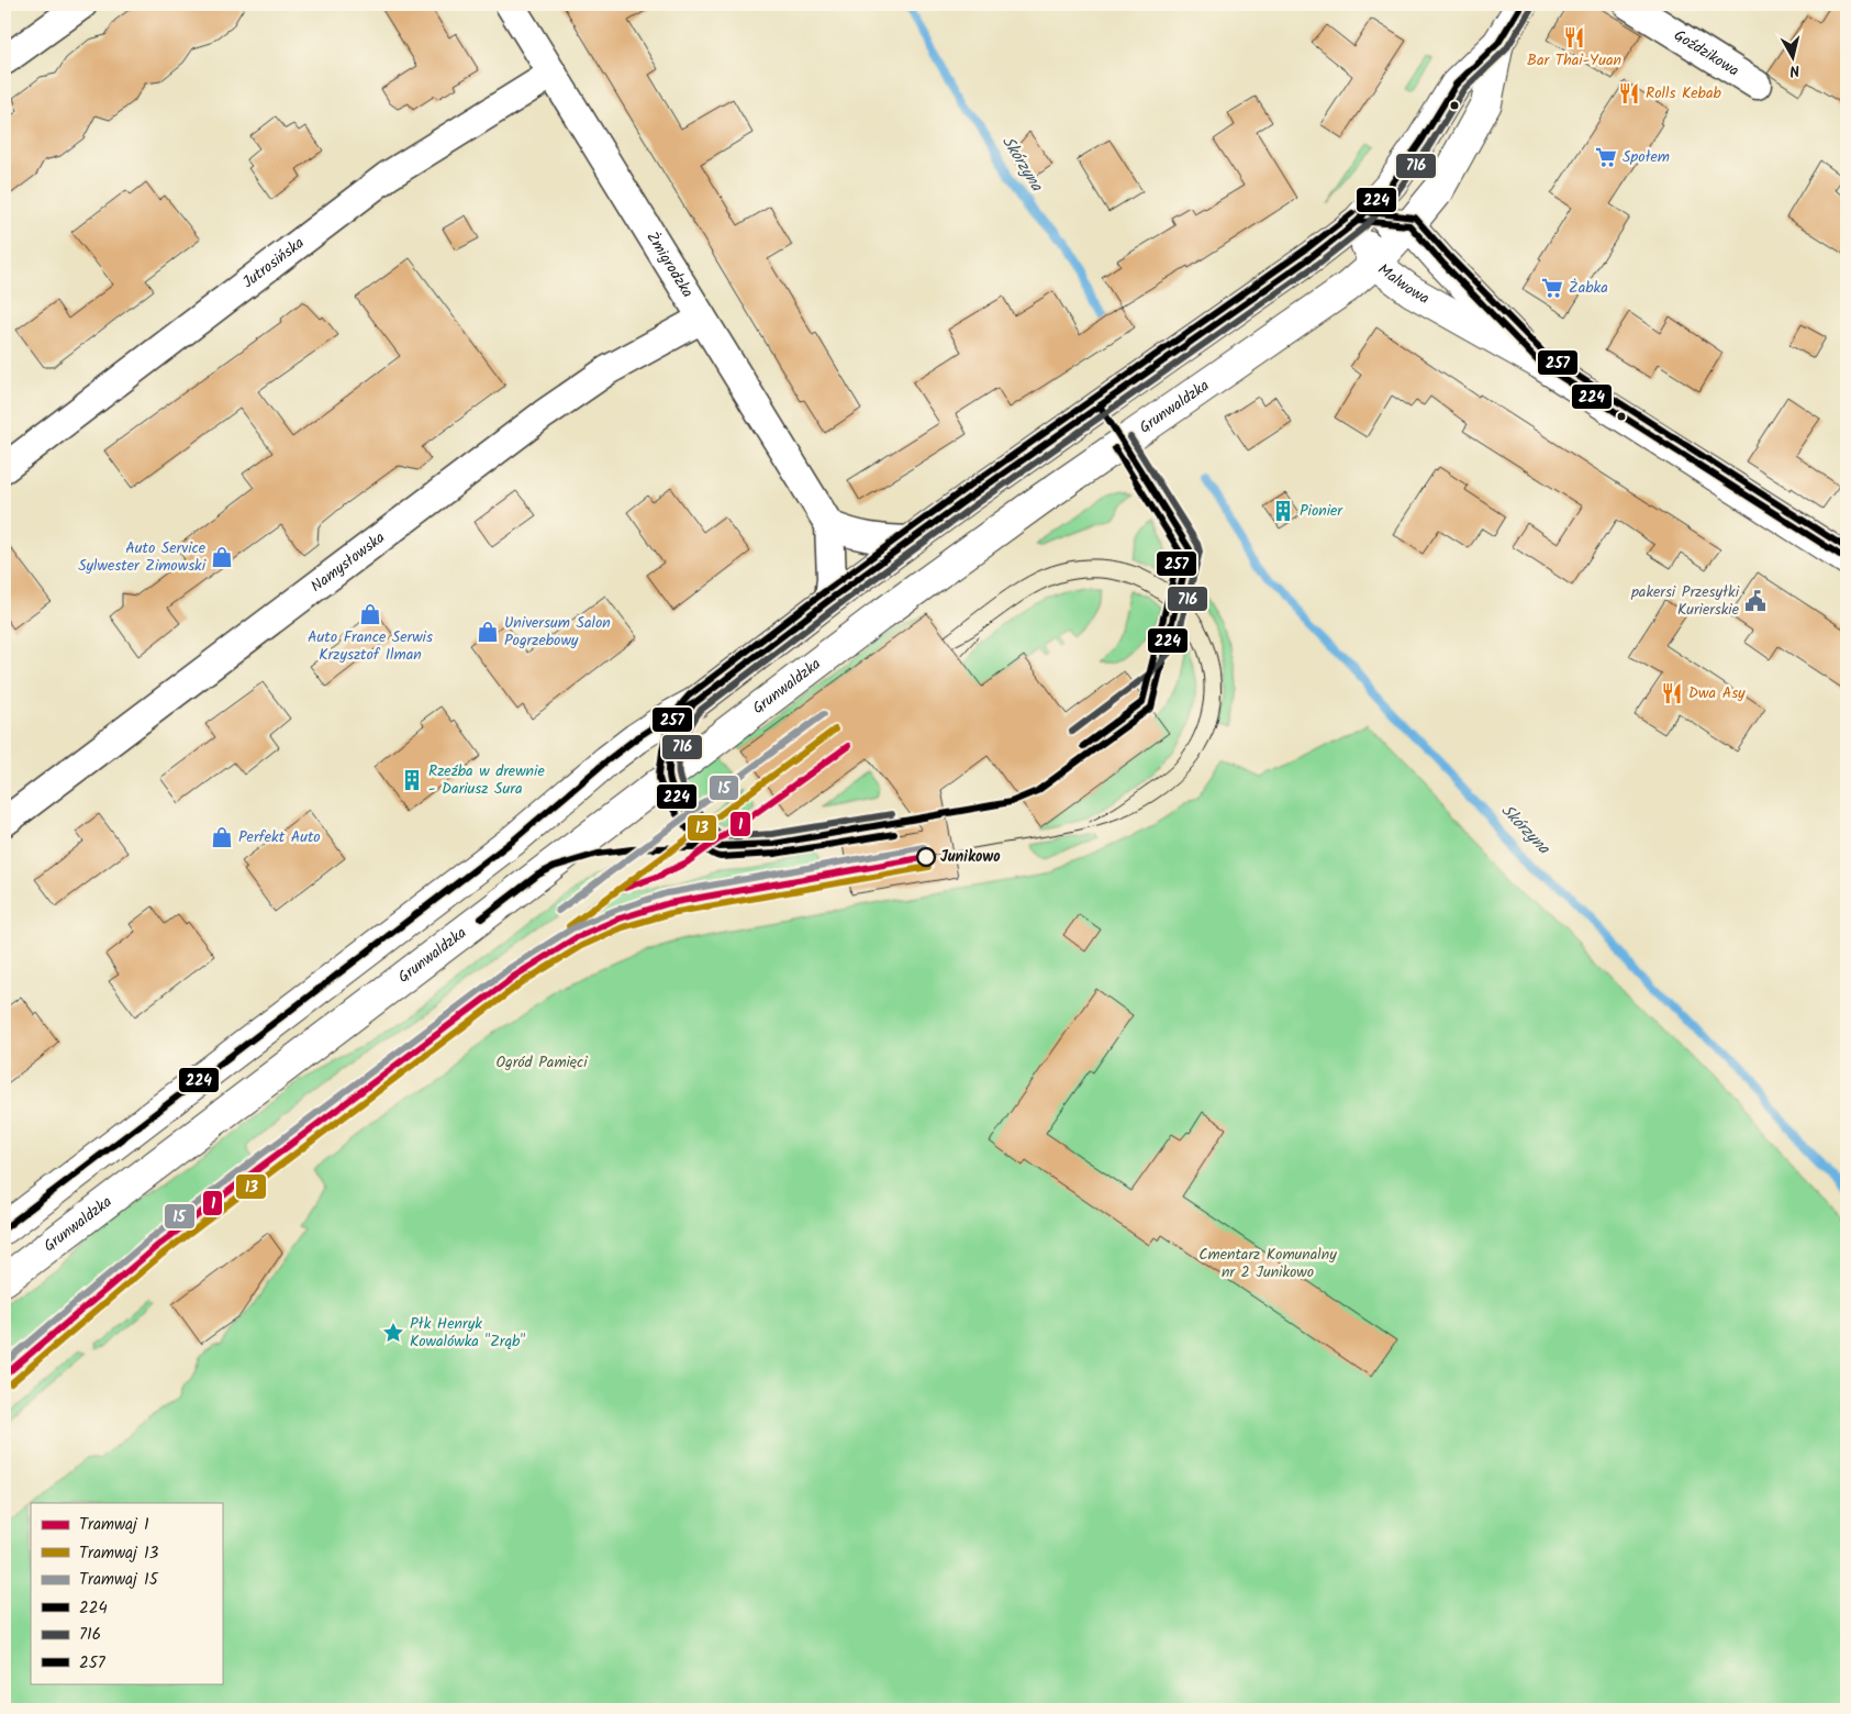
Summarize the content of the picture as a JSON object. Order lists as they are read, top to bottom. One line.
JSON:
{"streets":{"street":["Goździkowa","Jutrosińska","Żmigrodzka","Malwowa","Grunwaldzka","Namysłowska"]},"crossings":[["Jutrosińska","Żmigrodzka"],["Żmigrodzka","Grunwaldzka"],["Żmigrodzka","Namysłowska"],["Malwowa","Grunwaldzka"]],"water":["Skórzyna"],"parks":["Ogród Pamięci","Cmentarz Komunalny nr 2 Junikowo"],"places":{"restaurant":["Bar Thai-Yuan","Rolls Kebab","Dwa Asy"],"supermarket":["Społem","Żabka"],"building":["Pionier","Rzeźba w drewnie - Dariusz Sura"],"shop":["Auto Service Sylwester Zimowski","Auto France Serwis Krzysztof Ilman","Universum Salon Pogrzebowy","Perfekt Auto"],"public building":["pakersi Przesyłki Kurierskie"],"other":["Junikowo"],"place":["Płk Henryk Kowalówka \"Zrąb\""]},"lines":["transit line 224","transit line 716","transit line 257","tram line 15","tram line 13","tram line 1"],"legend":["Tramwaj 1","Tramwaj 13","Tramwaj 15","224","716","257"],"north":"bottom"}
